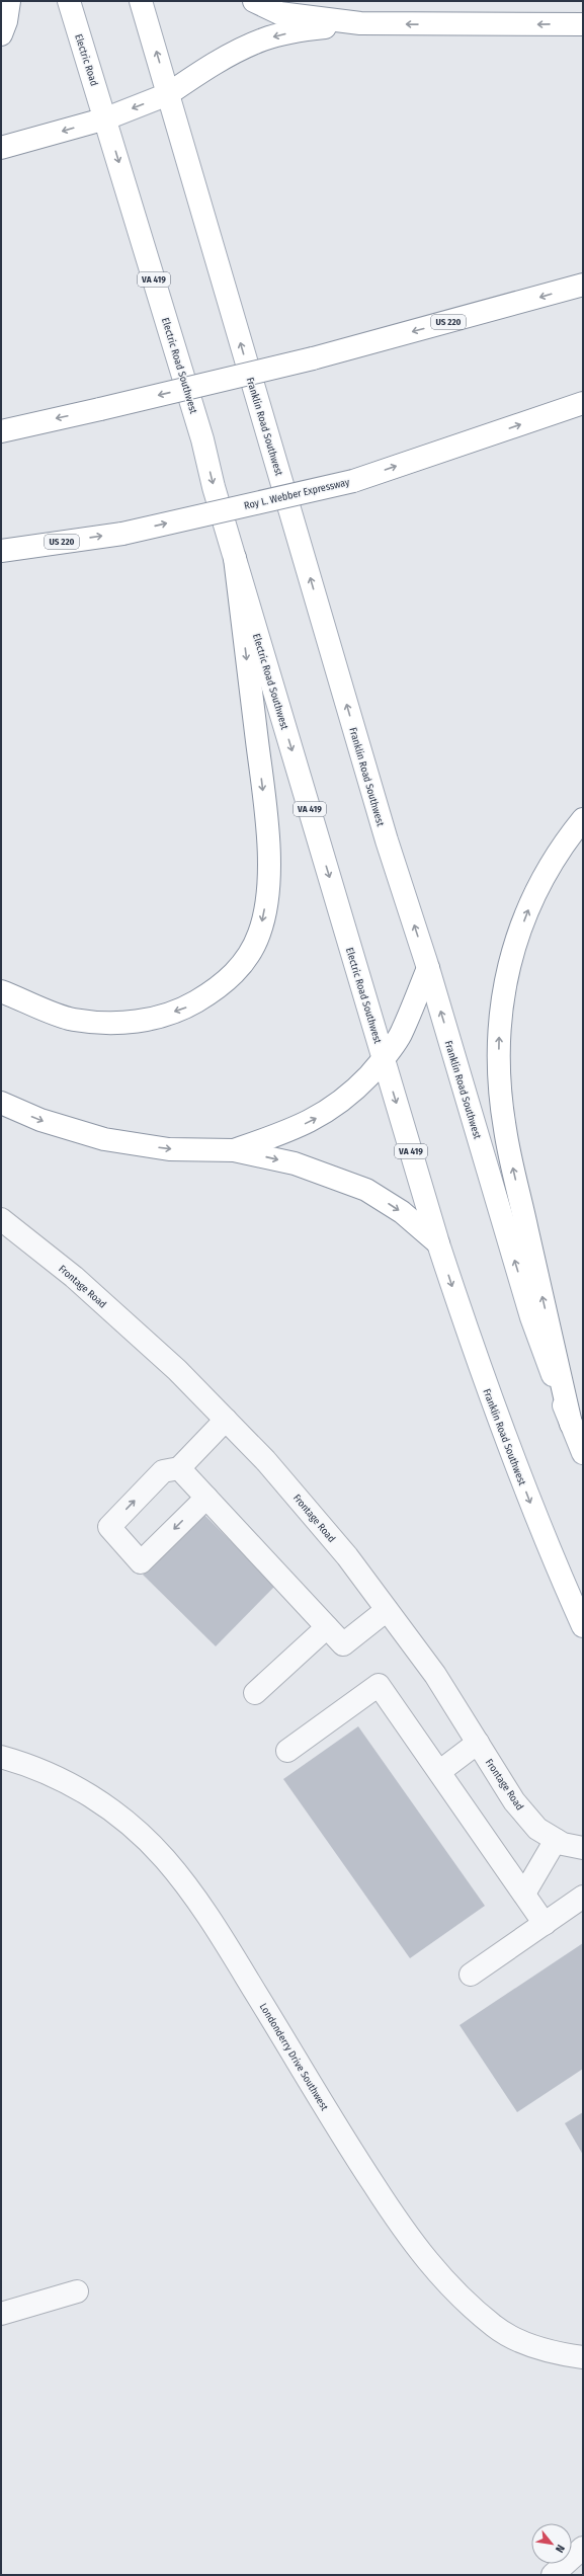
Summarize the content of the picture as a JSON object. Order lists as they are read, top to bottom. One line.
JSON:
{"streets":{"main road":["Electric Road","VA 419","US 220","Electric Road Southwest","Franklin Road Southwest","Roy L. Webber Expressway"],"street":["Frontage Road","Londonderry Drive Southwest"]},"crossings":[["Electric Road","Electric Road Southwest"],["Electric Road Southwest","Franklin Road Southwest"]],"one_way":["Electric Road Southwest"],"north":"bottom right"}
